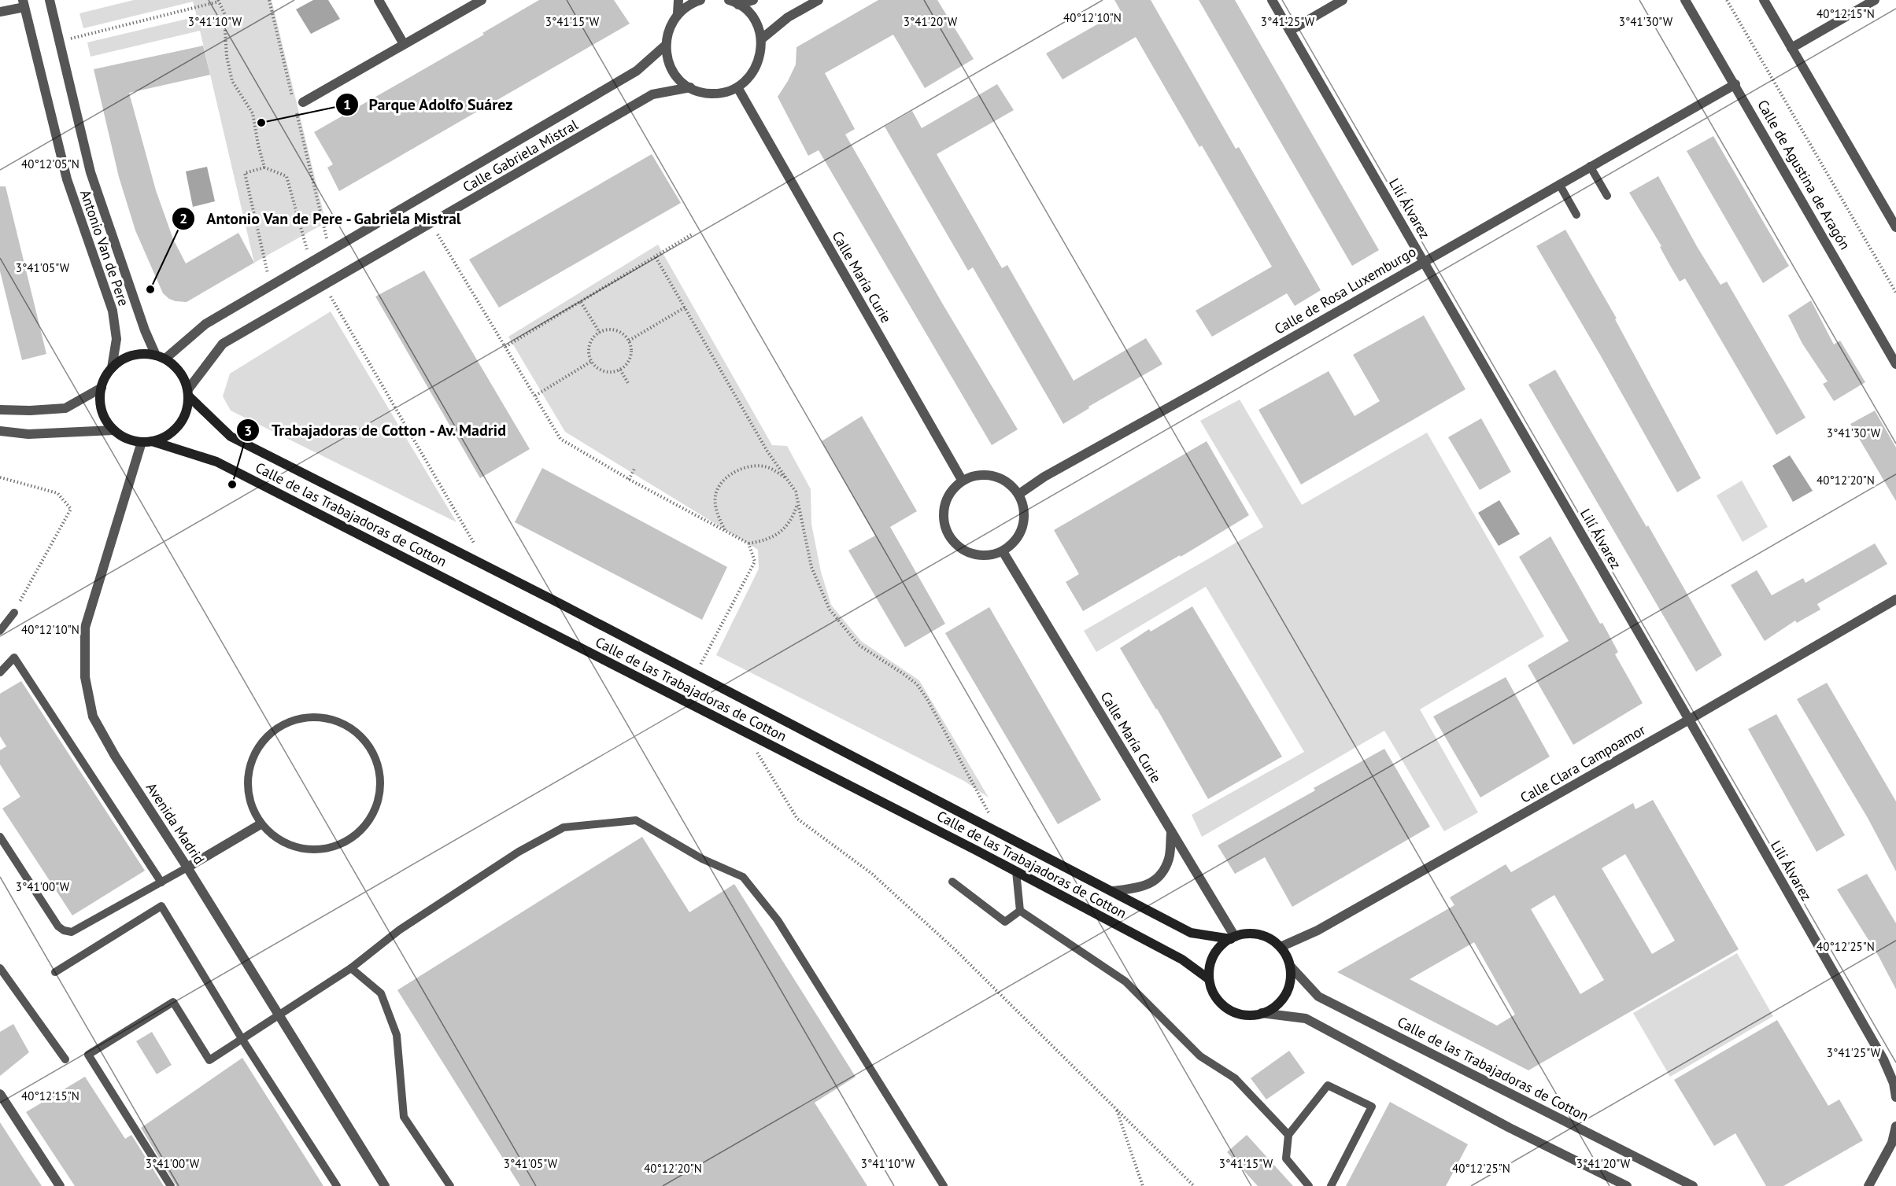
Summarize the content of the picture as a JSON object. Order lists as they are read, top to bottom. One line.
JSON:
{"streets":{"street":["Calle Gabriela Mistral","Calle de Agustina de Aragón","Lilí Álvarez","Antonio Van de Pere","Calle María Curie","Calle de Rosa Luxemburgo","Calle de las Trabajadoras de Cotton","Calle Clara Campoamor","Avenida Madrid"]},"crossings":[["Calle Gabriela Mistral","Antonio Van de Pere"],["Calle Gabriela Mistral","Calle de las Trabajadoras de Cotton"],["Calle Gabriela Mistral","Avenida Madrid"],["Calle de Agustina de Aragón","Calle de Rosa Luxemburgo"],["Lilí Álvarez","Calle de Rosa Luxemburgo"],["Lilí Álvarez","Calle Clara Campoamor"],["Antonio Van de Pere","Calle de las Trabajadoras de Cotton"],["Antonio Van de Pere","Avenida Madrid"],["Calle María Curie","Calle de Rosa Luxemburgo"],["Calle María Curie","Calle de las Trabajadoras de Cotton"],["Calle María Curie","Calle Clara Campoamor"],["Calle de las Trabajadoras de Cotton","Calle Clara Campoamor"],["Calle de las Trabajadoras de Cotton","Avenida Madrid"]],"places":["Parque Adolfo Suárez","Antonio Van de Pere - Gabriela Mistral","Trabajadoras de Cotton - Av. Madrid"],"coordinates":["40°12'15\"N","40°12'10\"N","3°41'10\"W","3°41'15\"W","3°41'20\"W","3°41'30\"W","3°41'25\"W","40°12'05\"N","3°41'05\"W","40°12'20\"N","3°41'00\"W","40°12'25\"N"]}
